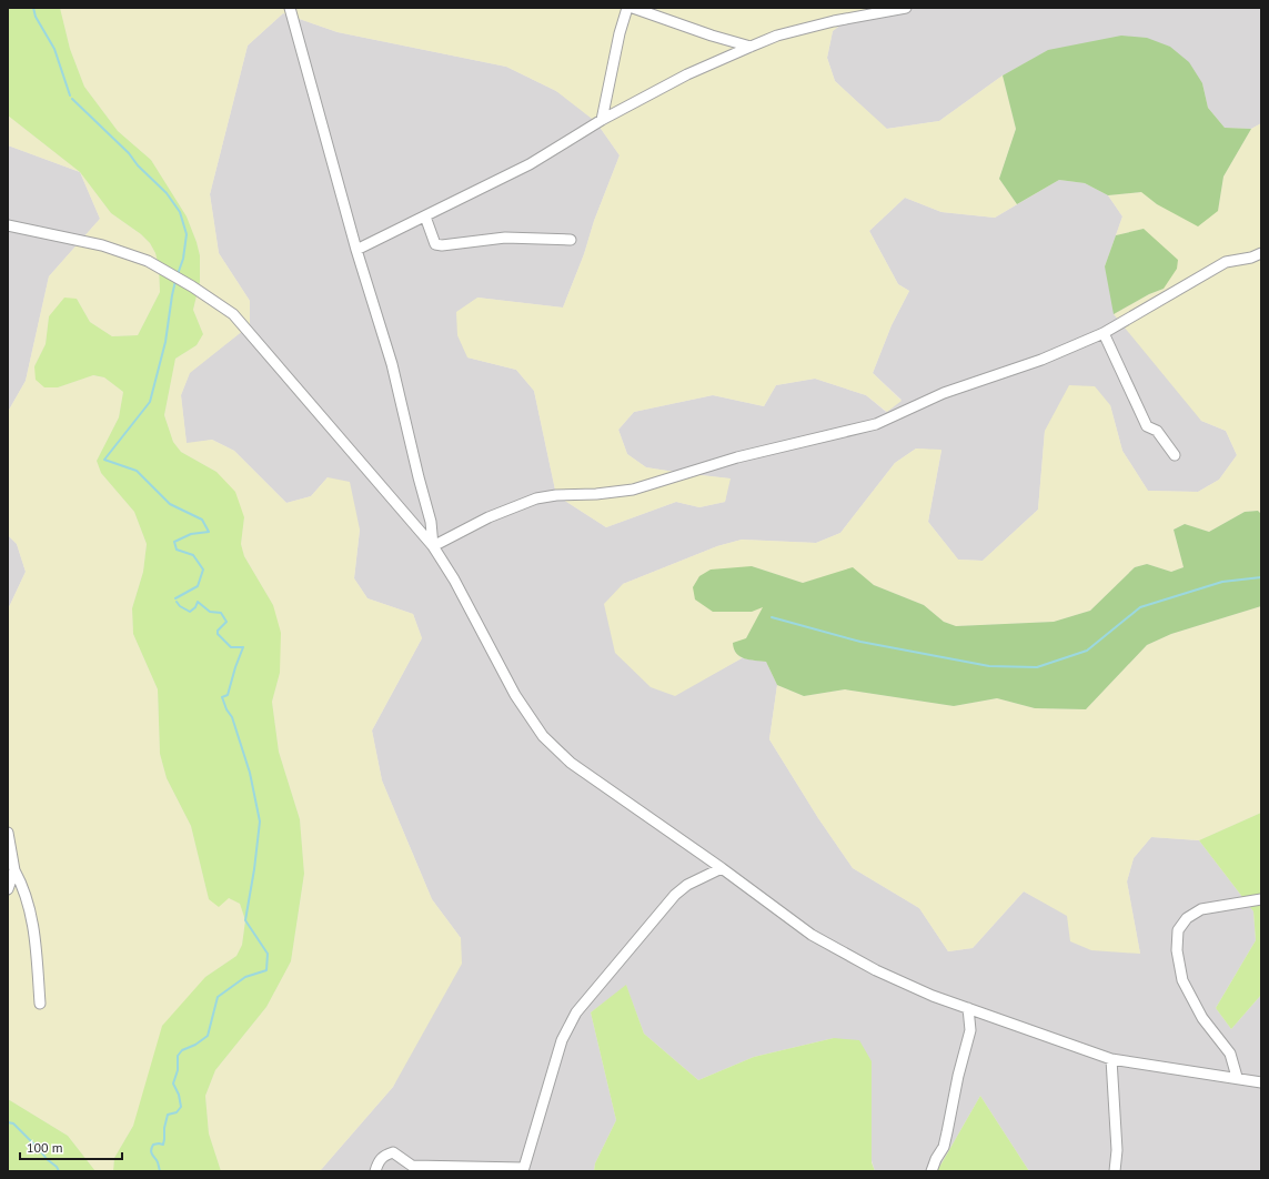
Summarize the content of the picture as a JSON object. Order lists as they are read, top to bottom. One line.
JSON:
{"scale_bar":"100 m"}
